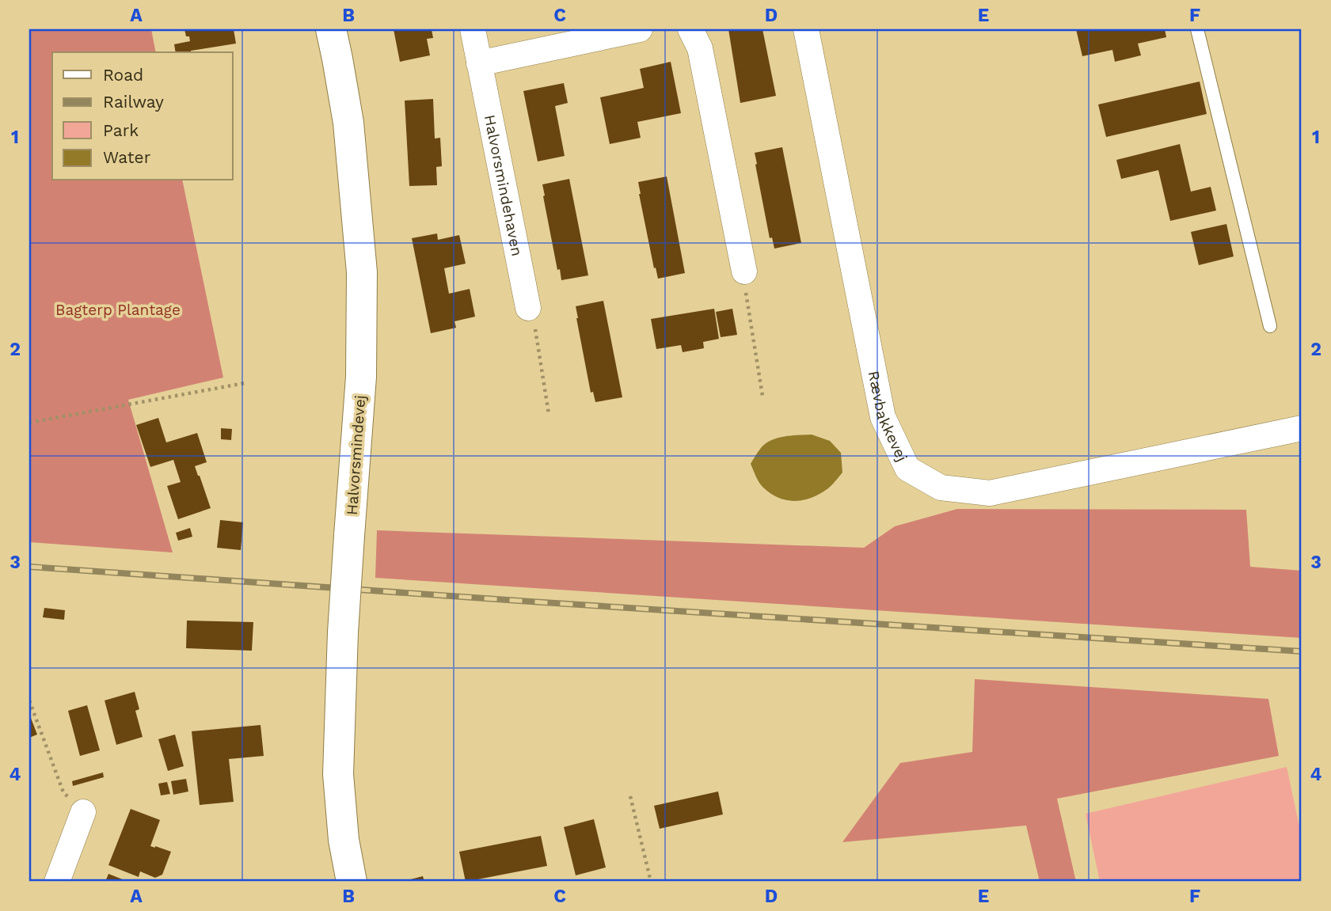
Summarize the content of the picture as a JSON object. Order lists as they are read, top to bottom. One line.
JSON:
{"streets":{"street":["Halvorsmindehaven","Rævbakkevej","Halvorsmindevej"]},"parks":["Bagterp Plantage"],"legend":["Road","Railway","Park","Water"],"grid":{"columns":["A","B","C","D","E","F"],"rows":["1","2","3","4"]}}
